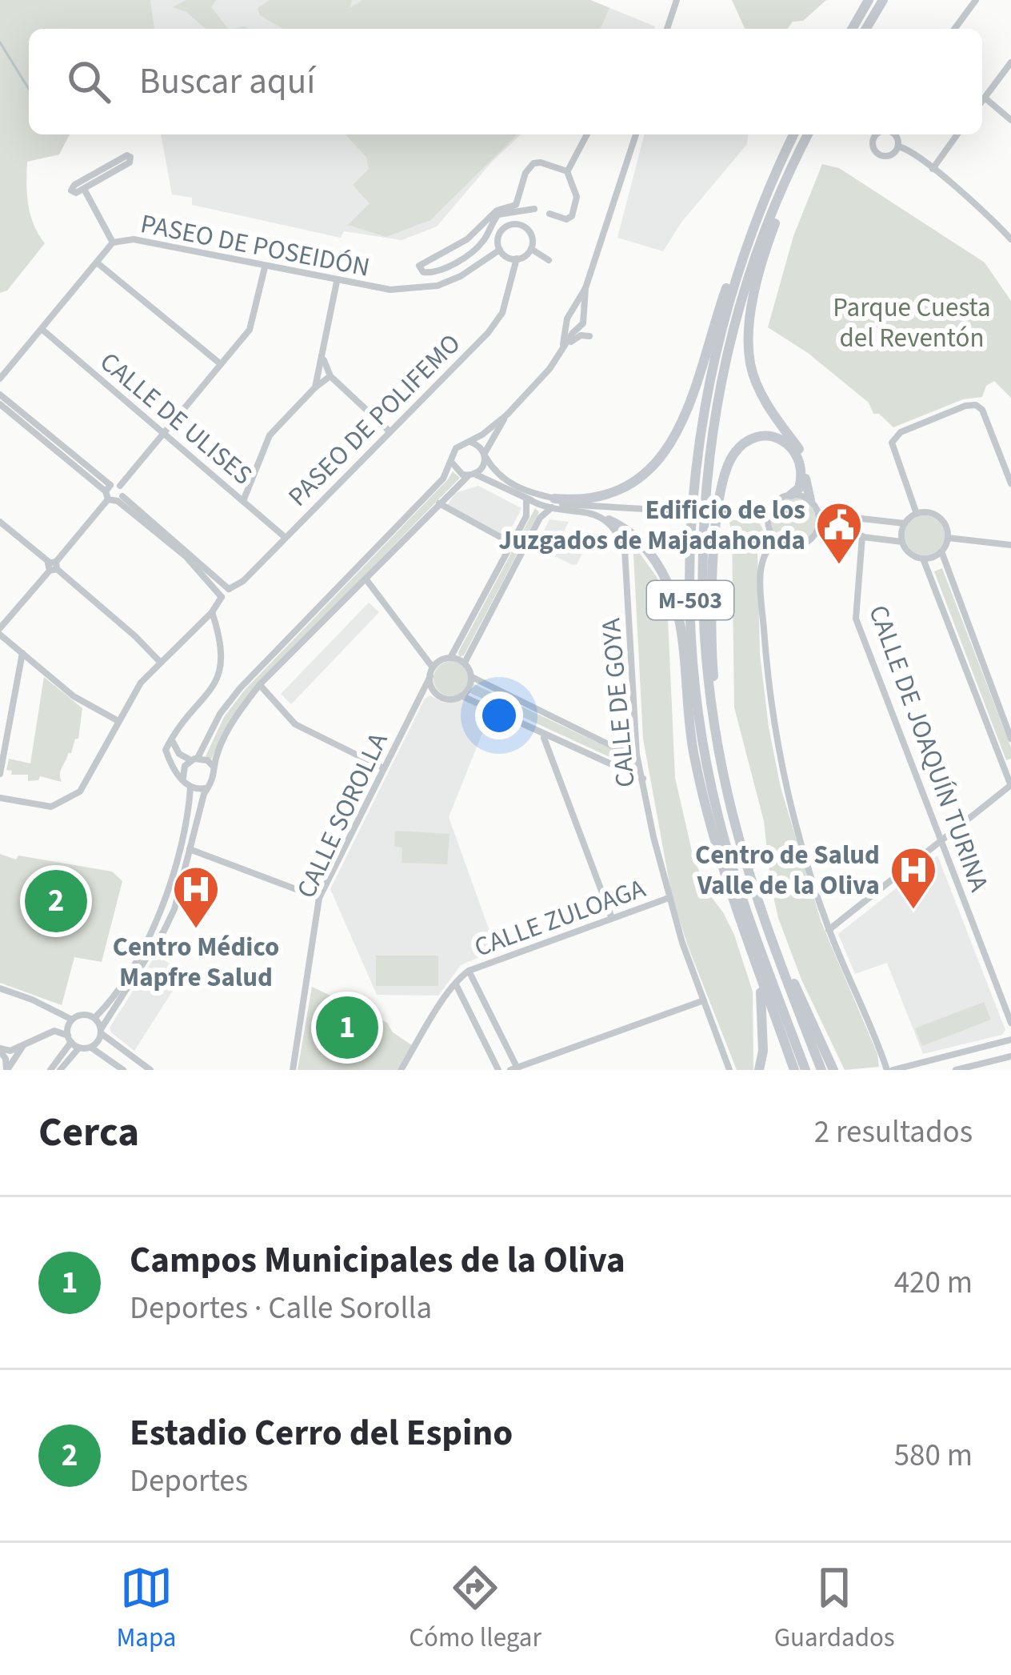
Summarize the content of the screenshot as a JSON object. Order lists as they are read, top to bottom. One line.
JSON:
{"streets":{"highway":["M-503"],"street":["PASEO DE POSEIDÓN","CALLE DE ULISES","PASEO DE POLIFEMO","CALLE DE GOYA","CALLE DE JOAQUÍN TURINA","CALLE SOROLLA","CALLE ZULOAGA"]},"crossings":[["PASEO DE POSEIDÓN","CALLE DE ULISES"],["PASEO DE POSEIDÓN","PASEO DE POLIFEMO"],["CALLE DE ULISES","PASEO DE POLIFEMO"],["CALLE DE GOYA","CALLE ZULOAGA"]],"parks":["Parque Cuesta del Reventón"],"places":{"public building":["Edificio de los Juzgados de Majadahonda"],"hospital":["Centro de Salud Valle de la Oliva","Centro Médico Mapfre Salud"]},"page":{"search":"Buscar aquí","pins":["2","1"],"heading":["Cerca","2 resultados"],"list":[{"mark":"1","name":"Campos Municipales de la Oliva","note":"Deportes · Calle Sorolla","value":"420 m"},{"mark":"2","name":"Estadio Cerro del Espino","note":"Deportes","value":"580 m"}],"nav":["Mapa","Cómo llegar","Guardados"]}}
